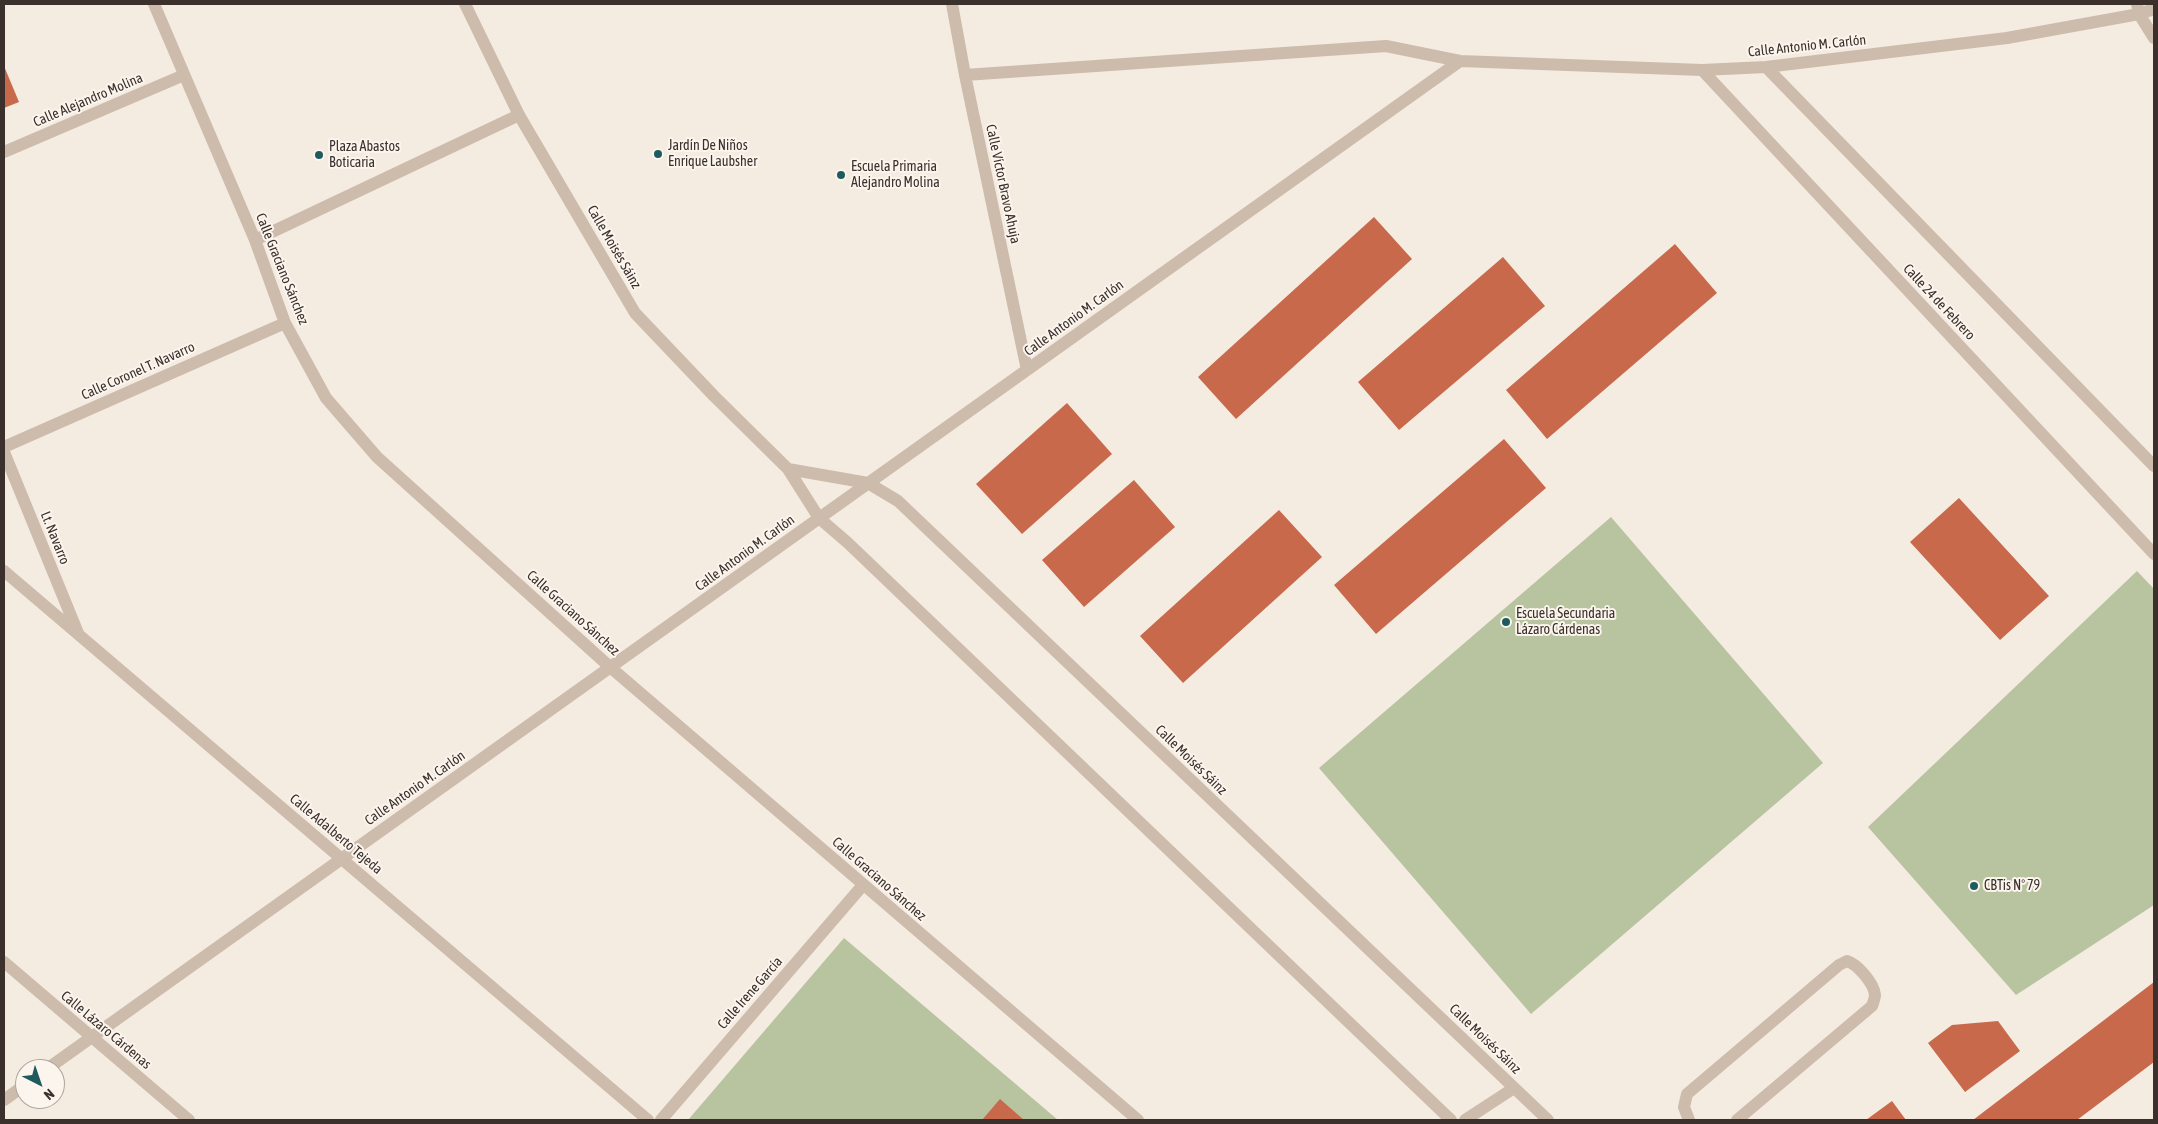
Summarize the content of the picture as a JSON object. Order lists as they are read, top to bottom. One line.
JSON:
{"streets":{"street":["Calle Antonio M. Carlón","Calle Alejandro Molina","Calle Víctor Bravo Ahuja","Calle Moisés Sáinz","Calle Graciano Sánchez","Calle 24 de Febrero","Calle Coronel T. Navarro","Lt. Navarro","Calle Adalberto Tejeda","Calle Irene García","Calle Lázaro Cárdenas"]},"crossings":[["Calle Antonio M. Carlón","Calle Víctor Bravo Ahuja"],["Calle Antonio M. Carlón","Calle Moisés Sáinz"],["Calle Antonio M. Carlón","Calle Graciano Sánchez"],["Calle Antonio M. Carlón","Calle 24 de Febrero"],["Calle Antonio M. Carlón","Calle Adalberto Tejeda"],["Calle Antonio M. Carlón","Calle Lázaro Cárdenas"],["Calle Alejandro Molina","Calle Graciano Sánchez"],["Calle Graciano Sánchez","Calle Coronel T. Navarro"],["Calle Graciano Sánchez","Calle Irene García"],["Lt. Navarro","Calle Adalberto Tejeda"]],"places":["Jardín De Niños Enrique Laubsher","Plaza Abastos Boticaria","Escuela Primaria Alejandro Molina","Escuela Secundaria Lázaro Cárdenas","CBTis N° 79"],"north":"bottom right"}
